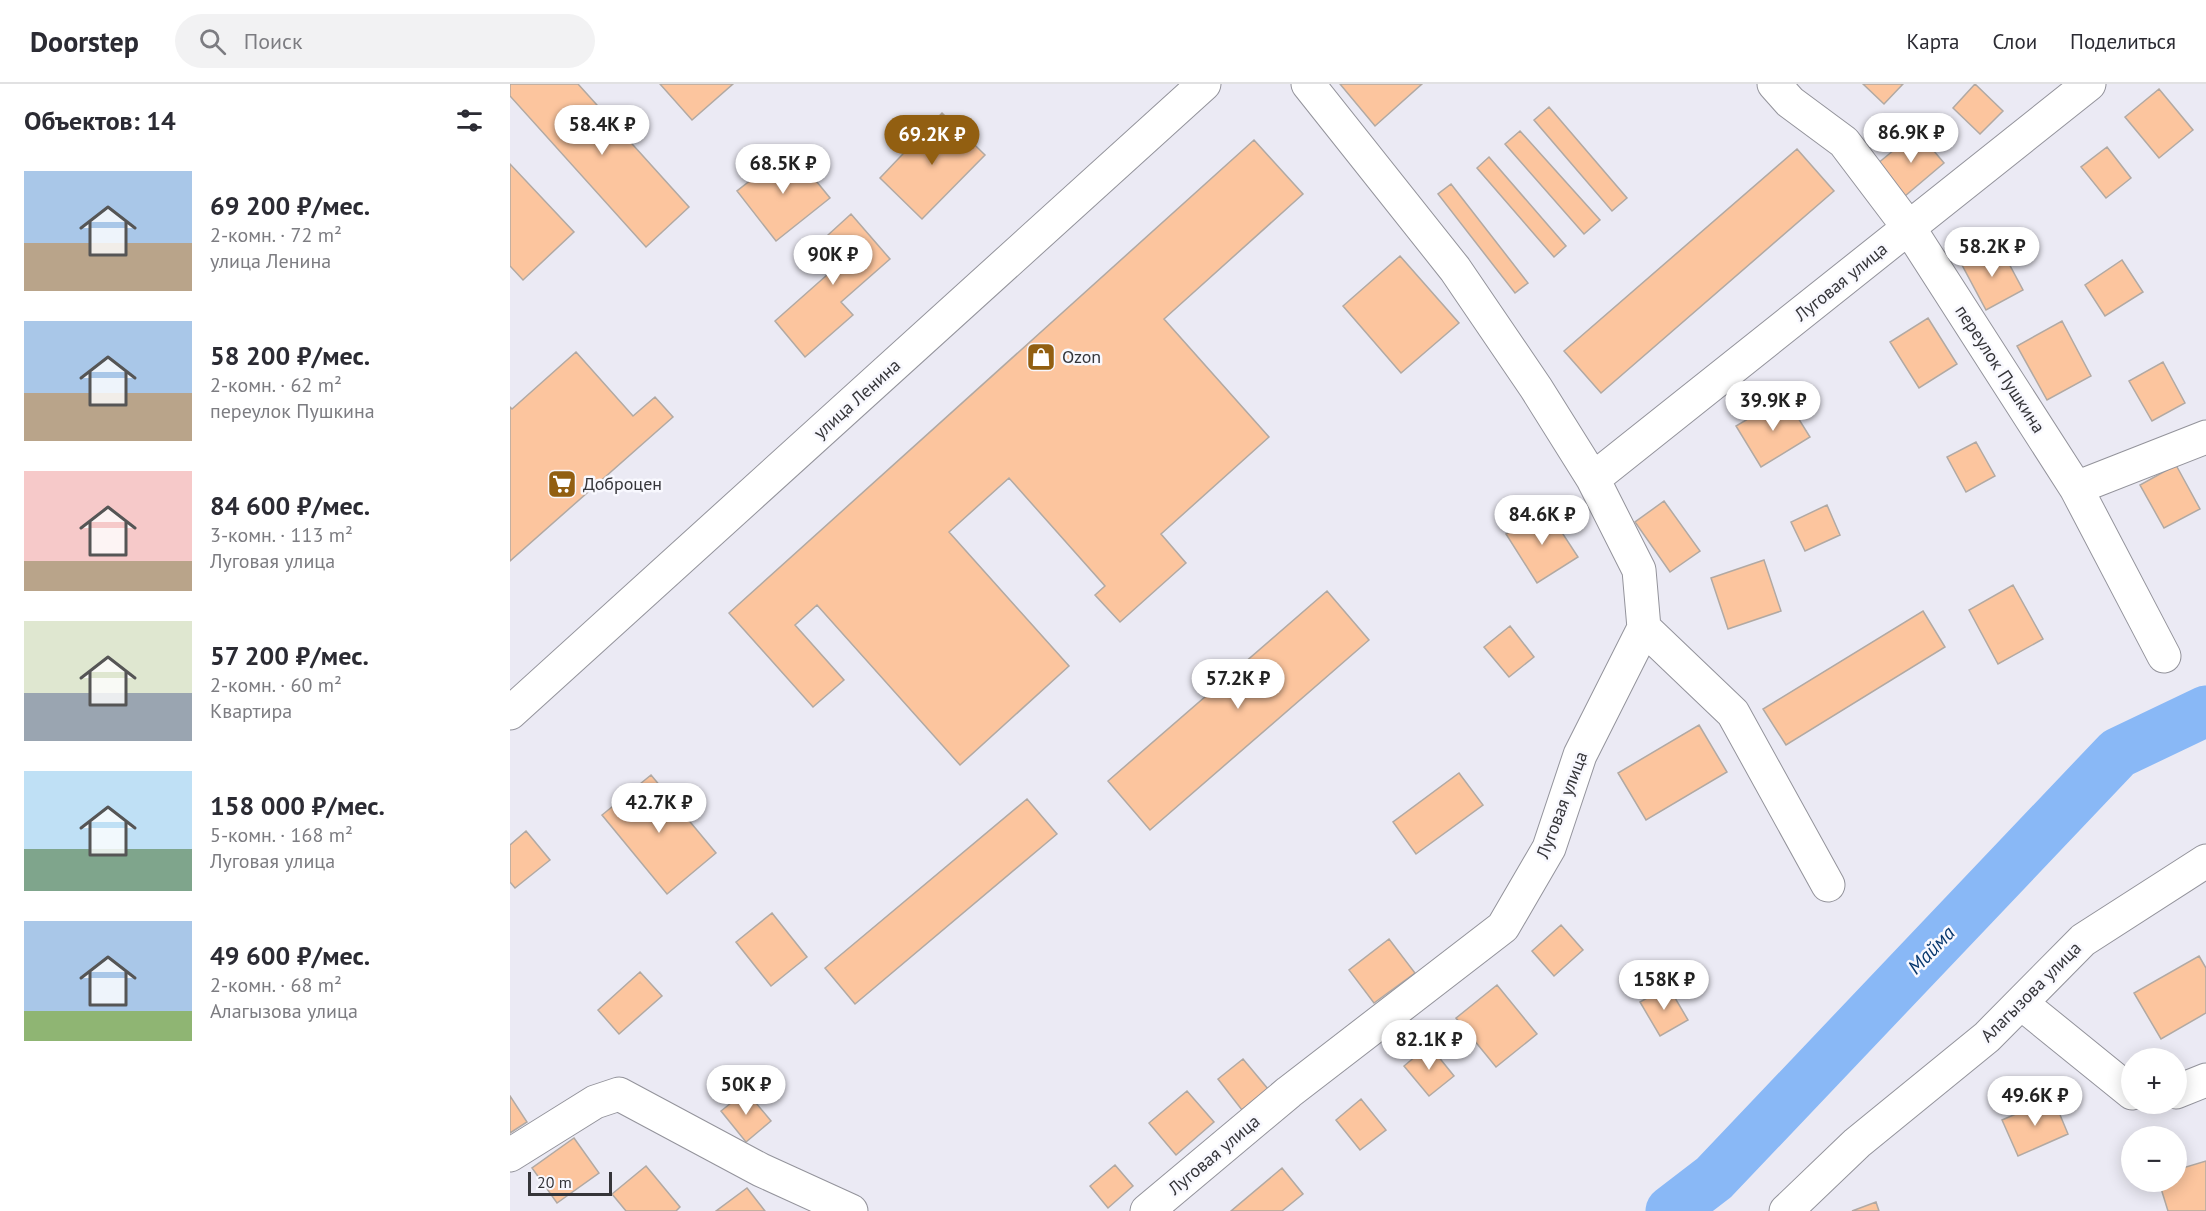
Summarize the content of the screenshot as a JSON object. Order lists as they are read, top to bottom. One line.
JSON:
{"streets":{"street":["Луговая улица","переулок Пушкина","улица Ленина","Алагызова улица"]},"crossings":[["Луговая улица","переулок Пушкина"]],"water":["Майма"],"places":{"shop":["Ozon"],"supermarket":["Доброцен"]},"scale_bar":"20 m","page":{"header":"Doorstep","search":"Поиск","nav":["Карта","Слои","Поделиться"],"heading":"Объектов: 14","price":["58.4K ₽","86.9K ₽","69.2K ₽","68.5K ₽","58.2K ₽","90K ₽","39.9K ₽","84.6K ₽","57.2K ₽","42.7K ₽","158K ₽","82.1K ₽","50K ₽","49.6K ₽"],"list":[{"name":"69 200 ₽/мес.","note":"2-комн. · 72 m² · улица Ленина"},{"name":"58 200 ₽/мес.","note":"2-комн. · 62 m² · переулок Пушкина"},{"name":"84 600 ₽/мес.","note":"3-комн. · 113 m² · Луговая улица"},{"name":"57 200 ₽/мес.","note":"2-комн. · 60 m² · Квартира"},{"name":"158 000 ₽/мес.","note":"5-комн. · 168 m² · Луговая улица"},{"name":"49 600 ₽/мес.","note":"2-комн. · 68 m² · Алагызова улица"}],"map_buttons":["+","−"],"scale":"20 m"}}
